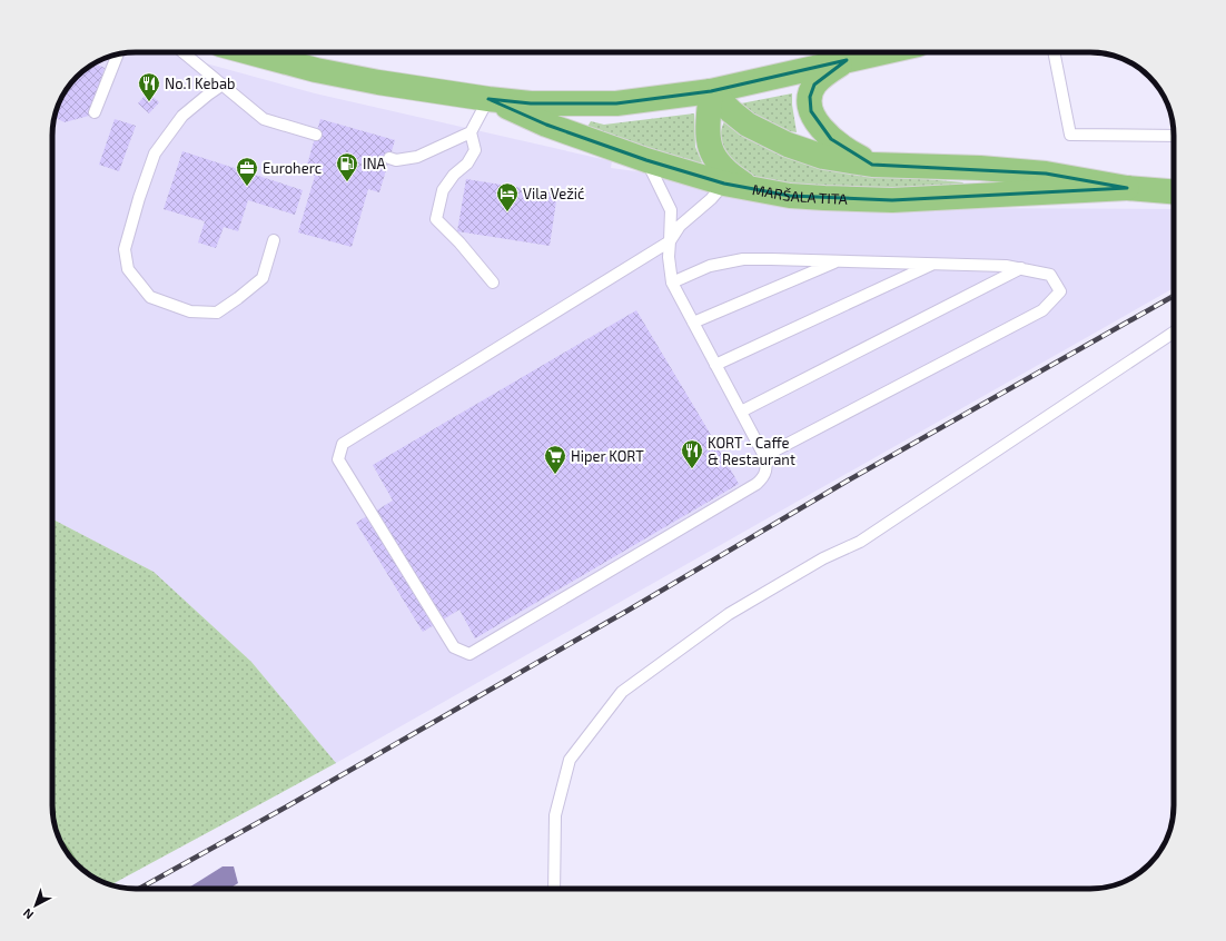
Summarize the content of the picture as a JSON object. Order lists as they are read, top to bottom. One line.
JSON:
{"streets":{"main road":["MARŠALA TITA"]},"places":{"restaurant":["No.1 Kebab","KORT - Caffe & Restaurant"],"fuel station":["INA"],"office":["Euroherc"],"hotel":["Vila Vežić"],"supermarket":["Hiper KORT"]},"north":"bottom left"}
